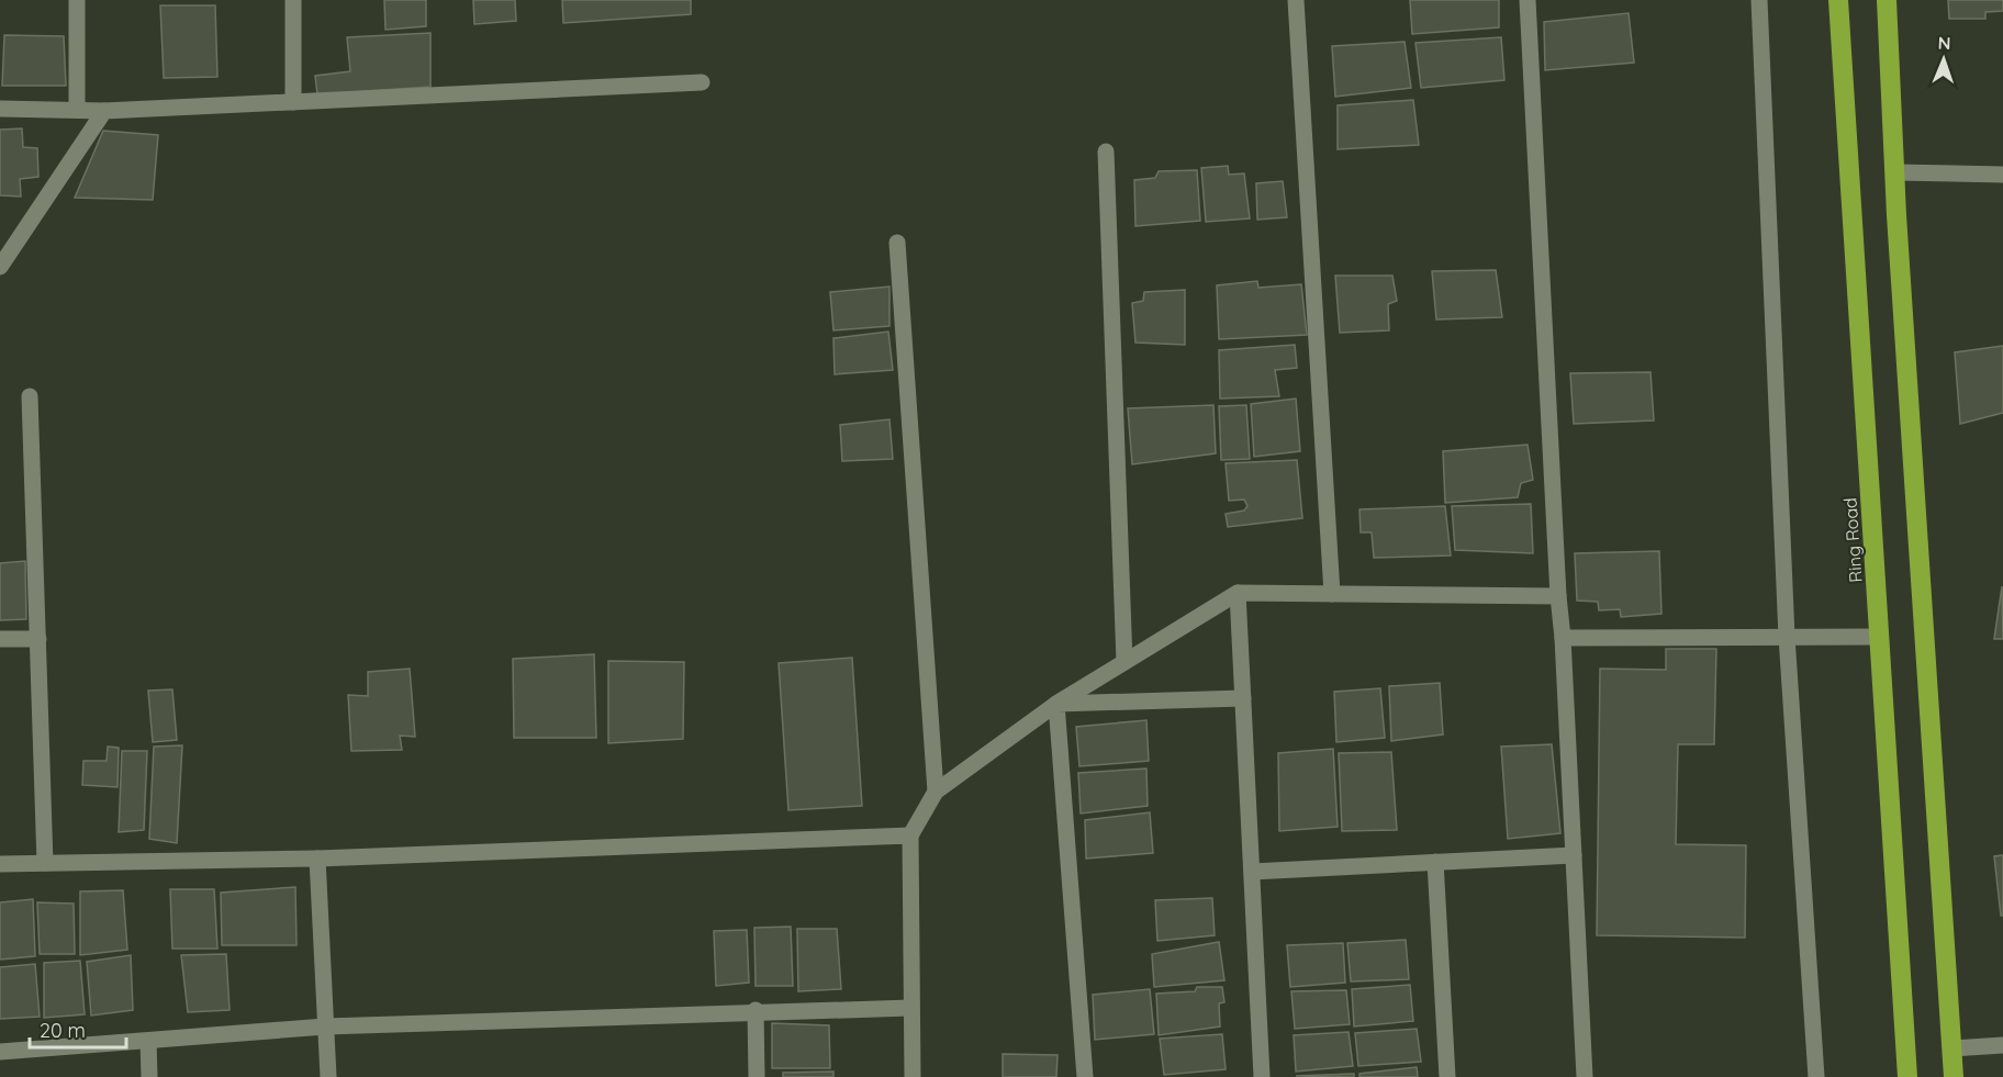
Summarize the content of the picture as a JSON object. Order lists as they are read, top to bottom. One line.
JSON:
{"streets":{"highway":["Ring Road"]},"scale_bar":"20 m","north":"top"}
